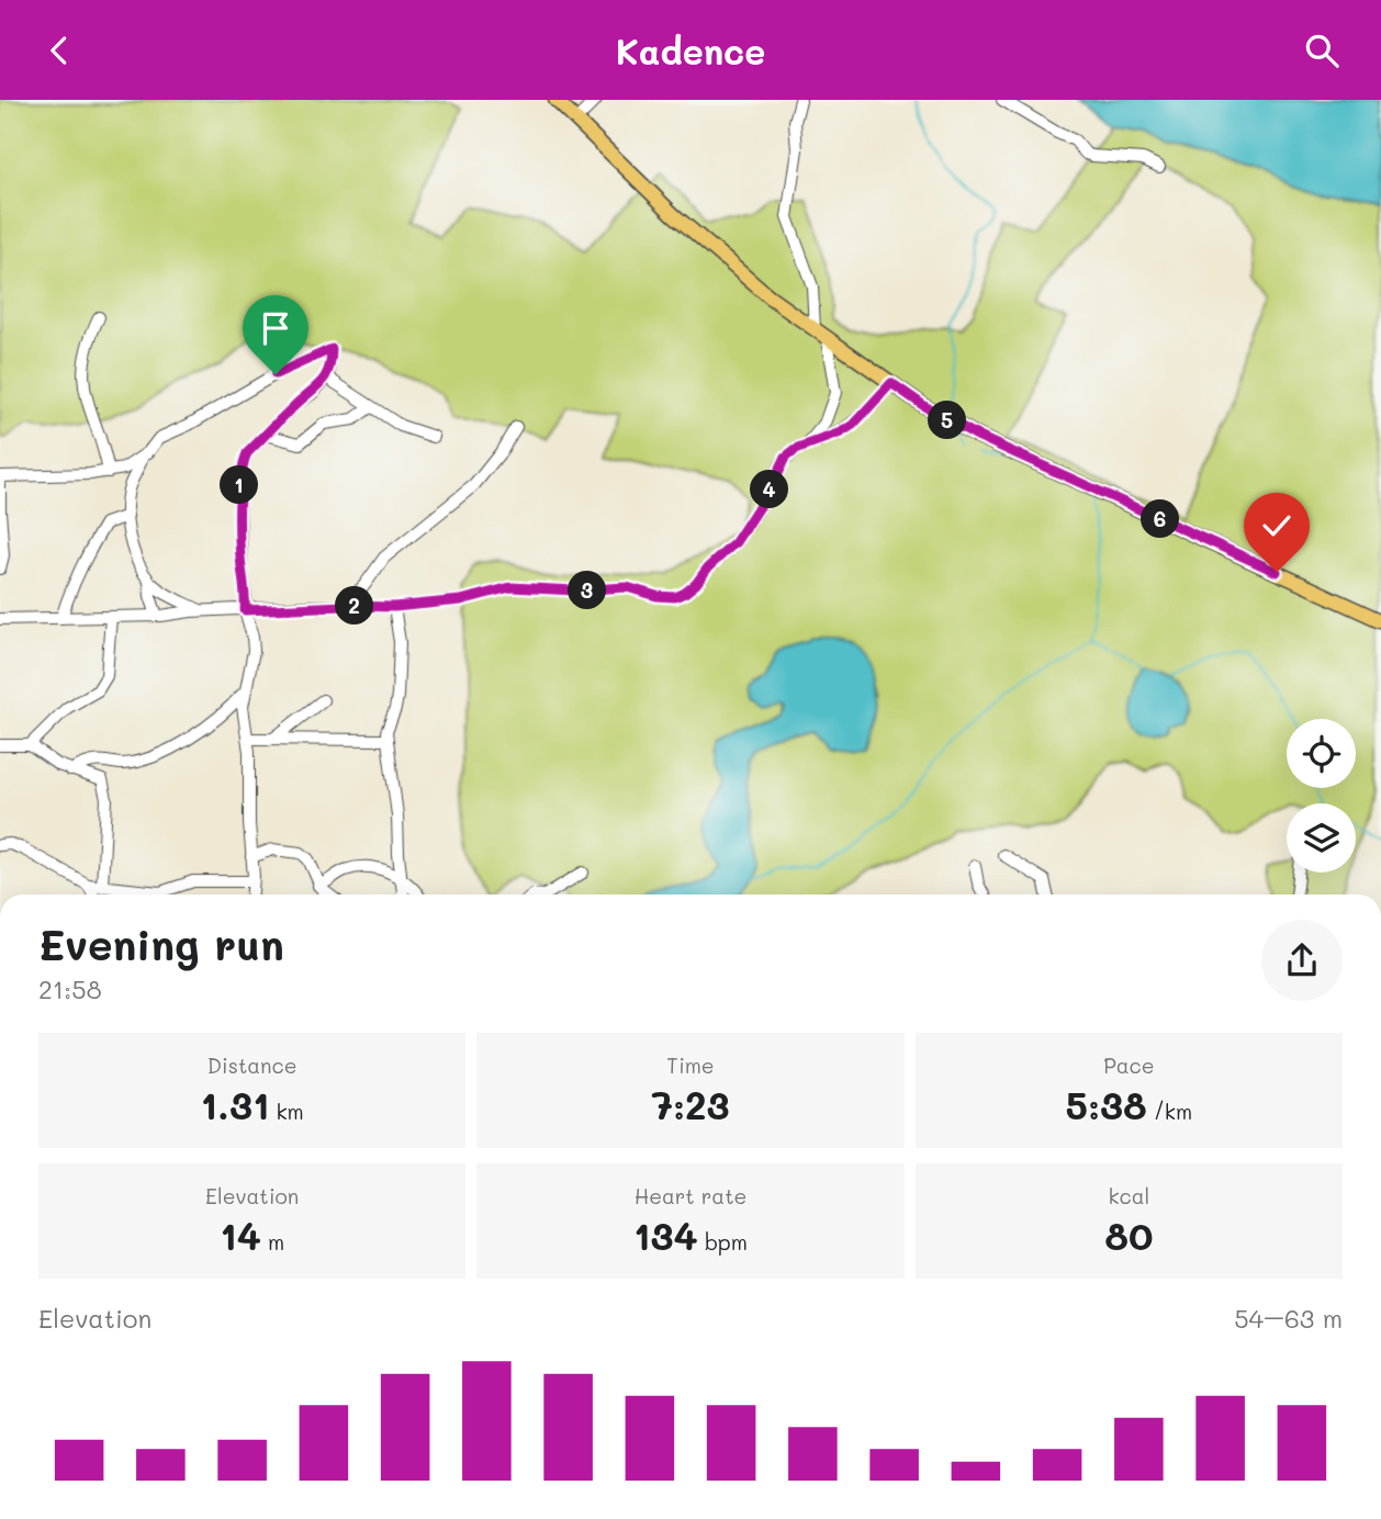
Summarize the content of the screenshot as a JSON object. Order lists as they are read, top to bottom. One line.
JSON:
{"page":{"header":"Kadence","pins":["5","1","4","6","3","2"],"heading":["Evening run","21:58"],"stats":[["Distance","1.31 km"],["Time","7:23"],["Pace","5:38 /km"],["Elevation","14 m"],["Heart rate","134 bpm"],["kcal","80"]],"chart":["Elevation","54–63 m"]}}
